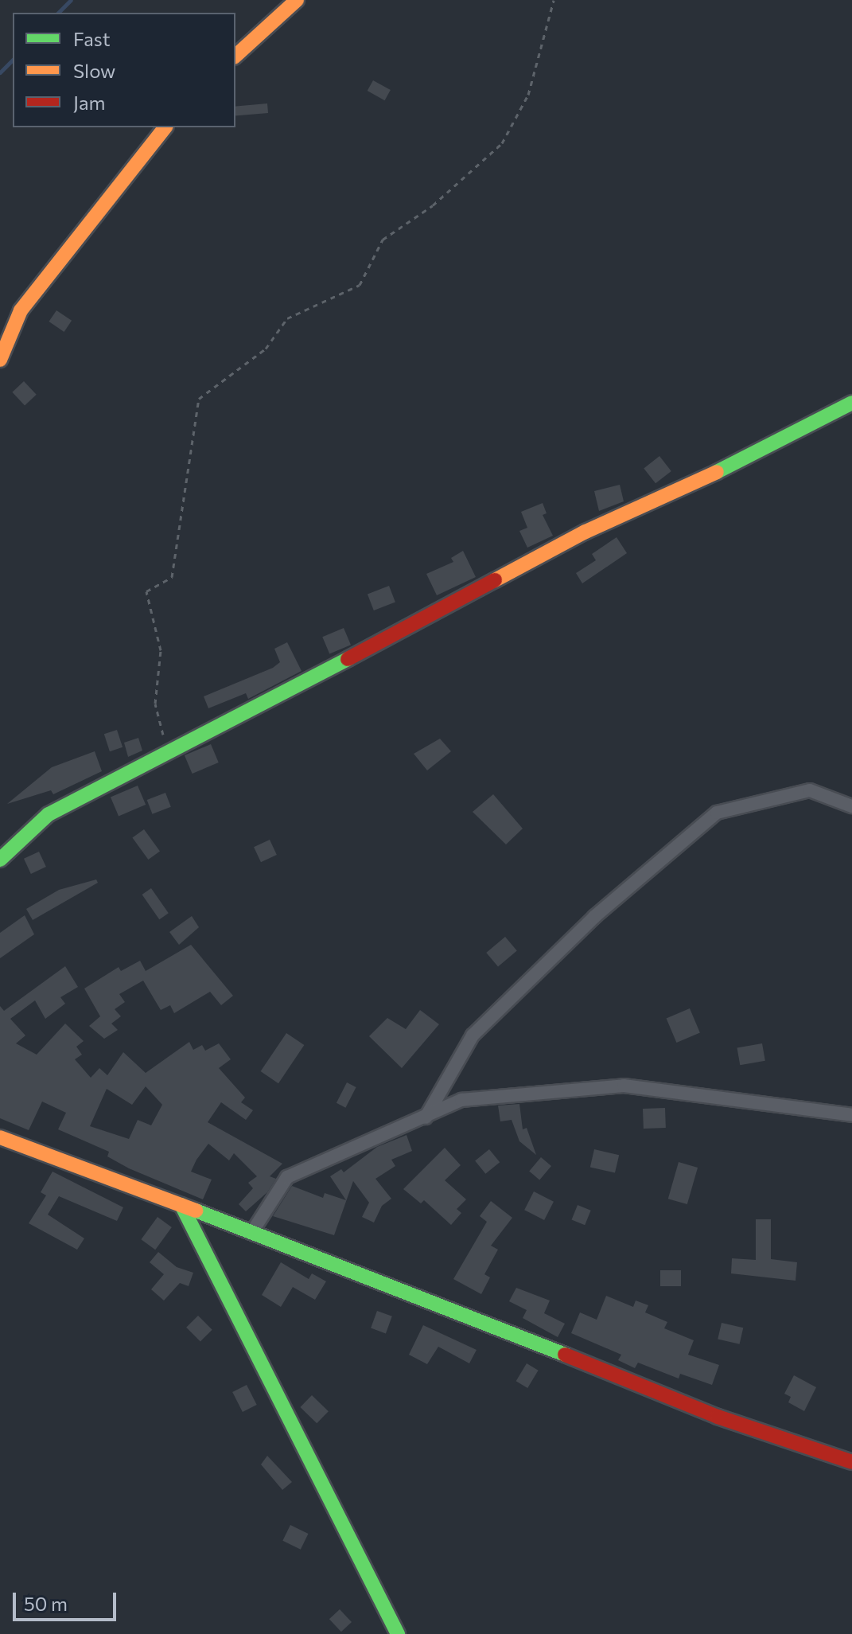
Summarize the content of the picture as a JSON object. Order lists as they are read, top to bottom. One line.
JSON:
{"legend":["Fast","Slow","Jam"],"scale_bar":"50 m"}
